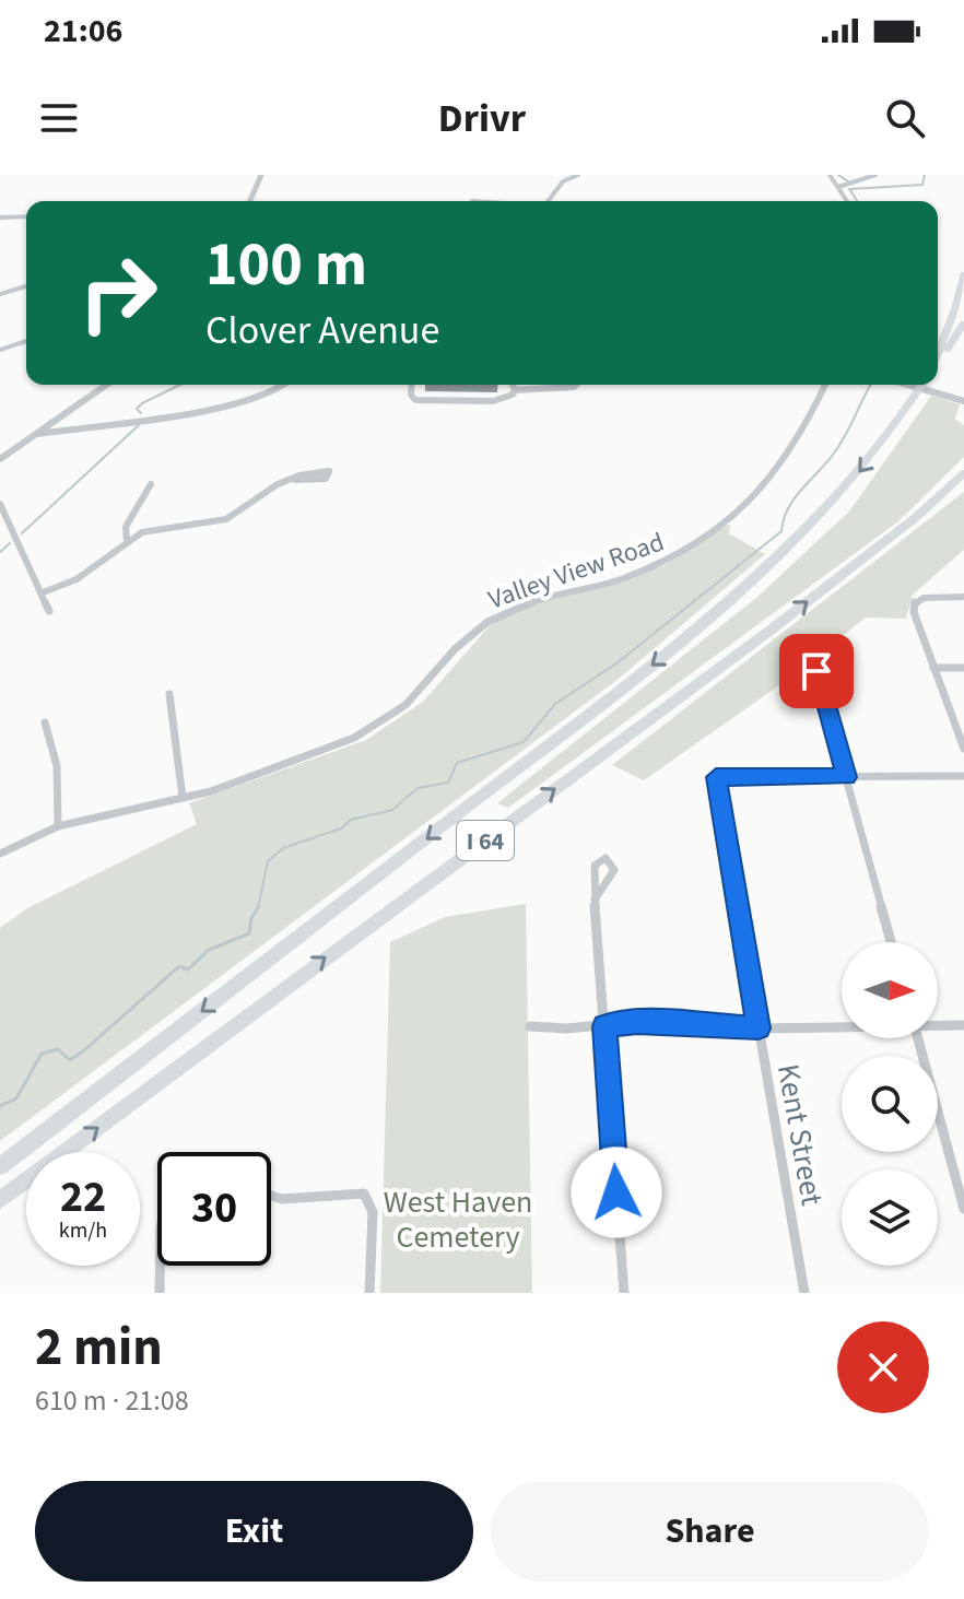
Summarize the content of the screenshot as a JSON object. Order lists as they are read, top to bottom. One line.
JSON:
{"streets":{"highway":["I 64"],"street":["Valley View Road","Kent Street"]},"parks":["West Haven Cemetery"],"north":"right","page":{"status":"21:06","header":"Drivr","turn":["100 m","Clover Avenue"],"speed":"22 km/h","limit":"30","heading":["2 min","610 m · 21:08"],"buttons":["Exit","Share"]}}
